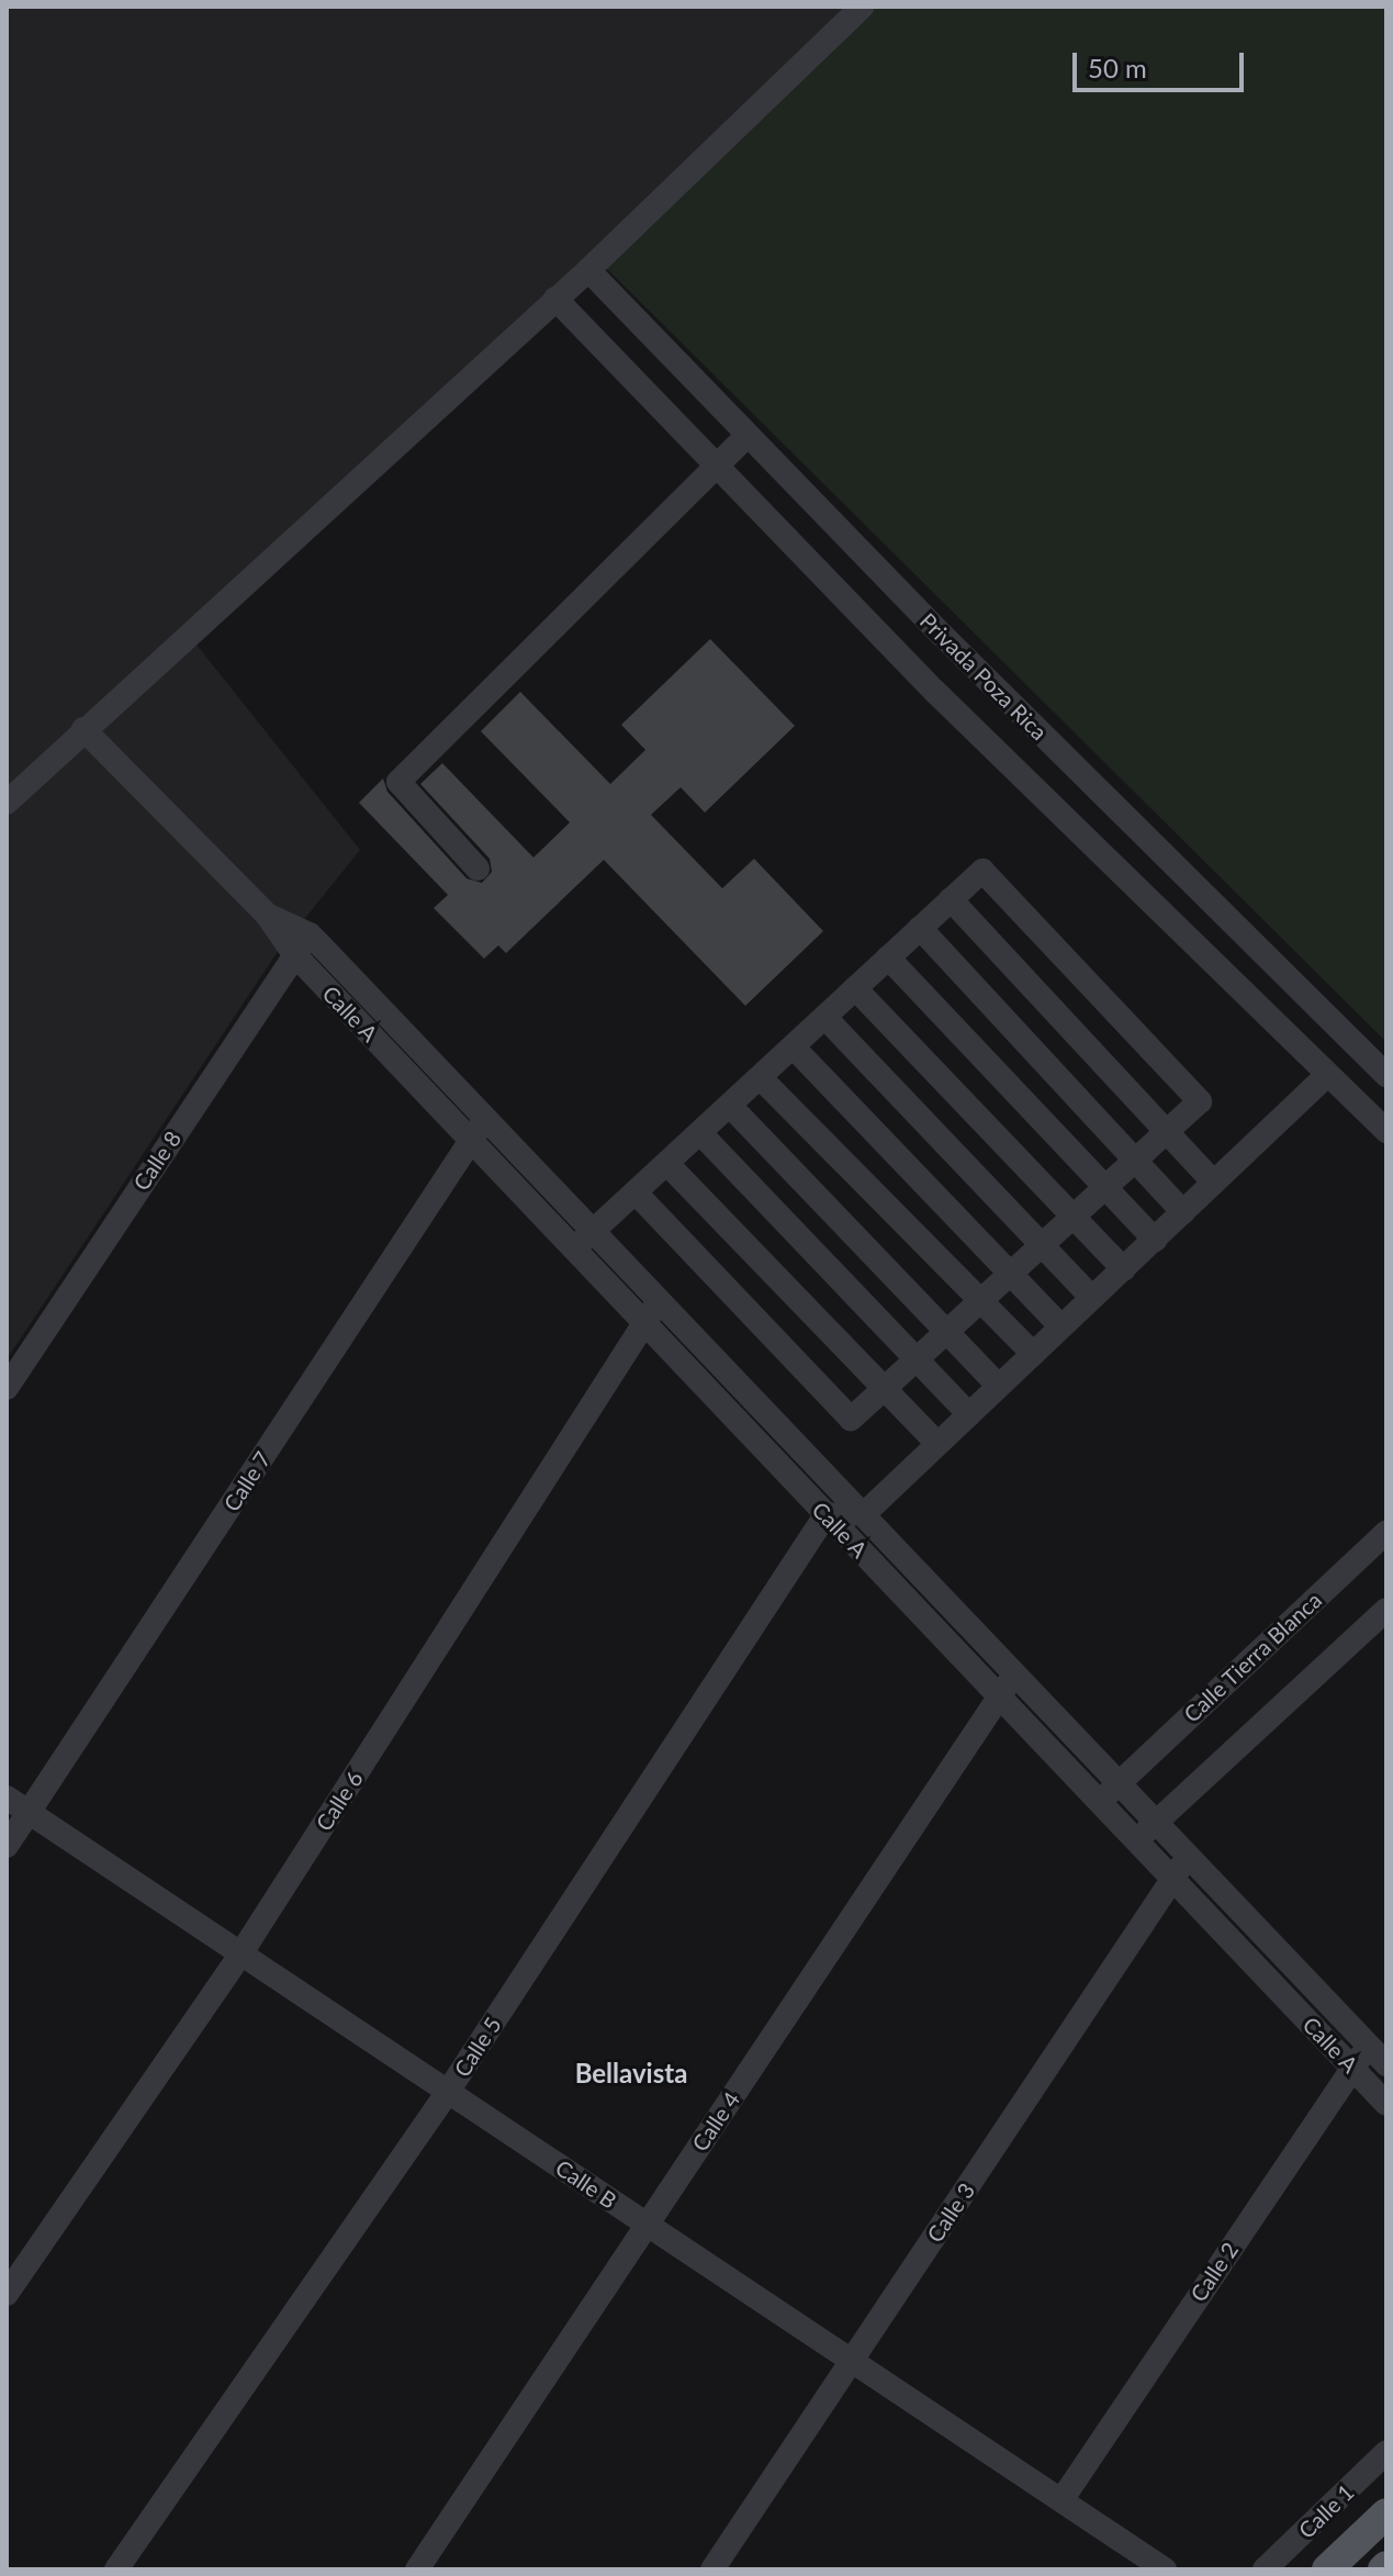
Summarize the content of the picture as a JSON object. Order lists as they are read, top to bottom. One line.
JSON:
{"streets":{"street":["Privada Poza Rica","Calle A","Calle 8","Calle 7","Calle Tierra Blanca","Calle 6","Calle 5","Calle 4","Calle B","Calle 3","Calle 2","Calle 1"]},"crossings":[["Calle A","Calle 8"],["Calle A","Calle 7"],["Calle A","Calle Tierra Blanca"],["Calle A","Calle 6"],["Calle A","Calle 5"],["Calle A","Calle 4"],["Calle A","Calle 3"],["Calle A","Calle 2"],["Calle 7","Calle B"],["Calle 6","Calle B"],["Calle 5","Calle B"],["Calle 4","Calle B"],["Calle B","Calle 3"],["Calle B","Calle 2"]],"districts":["Bellavista"],"scale_bar":"50 m"}
